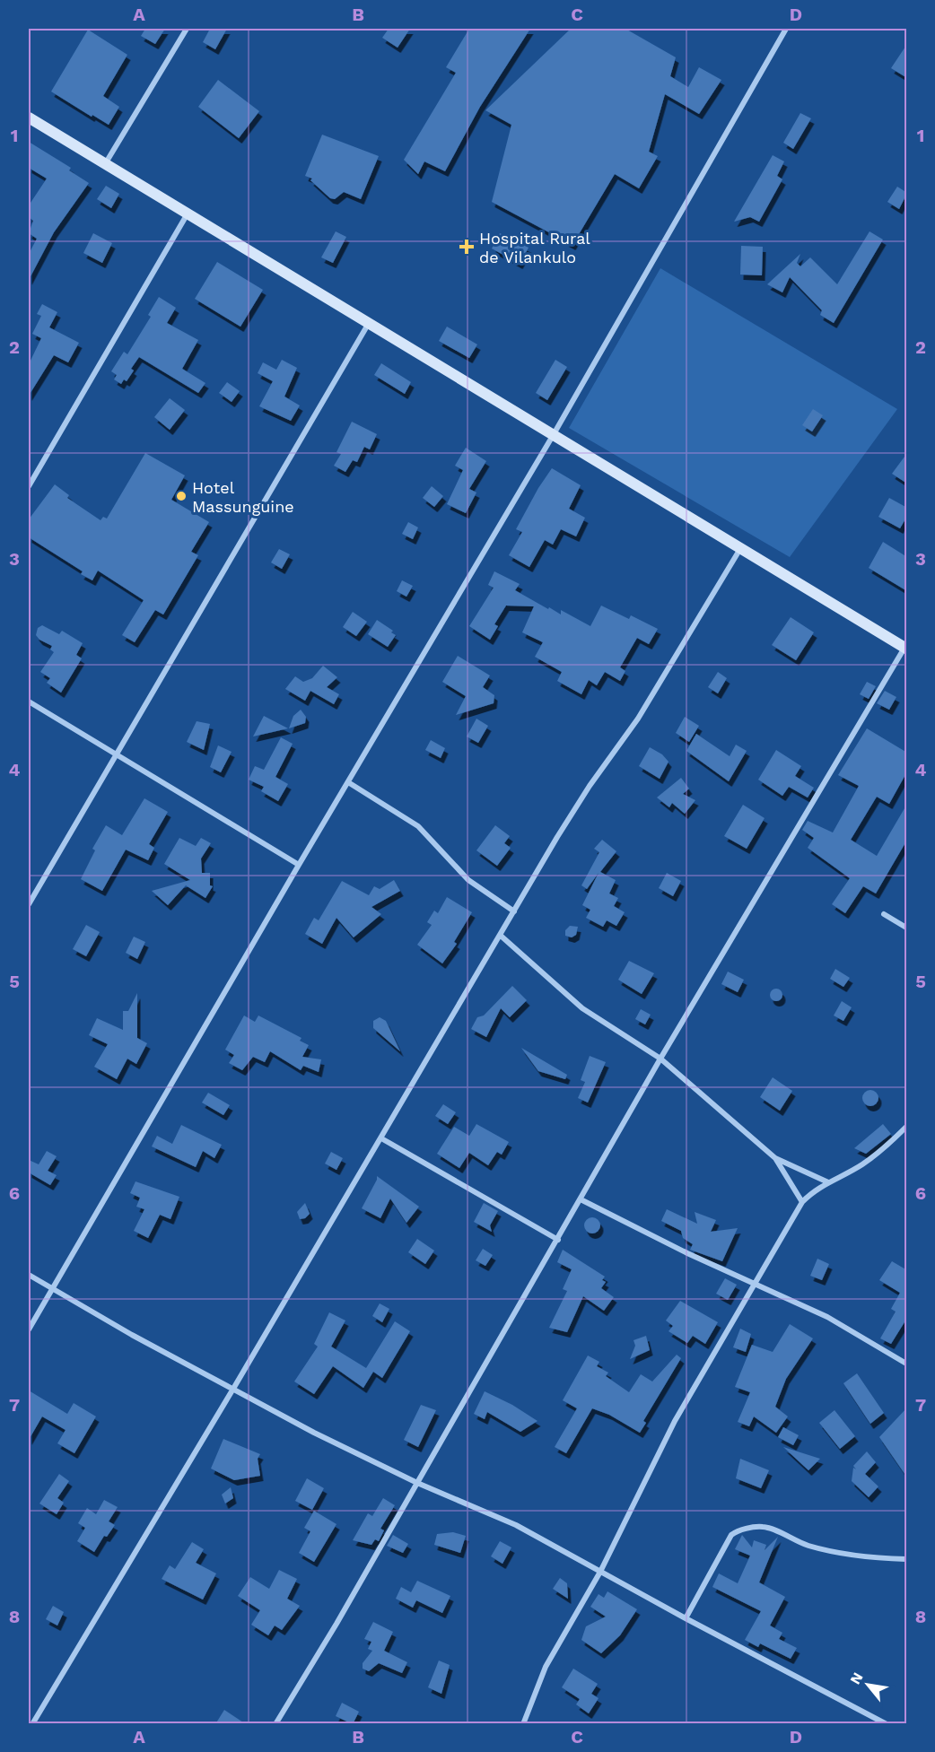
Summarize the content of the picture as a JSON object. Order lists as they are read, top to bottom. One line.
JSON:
{"places":{"health":["Hospital Rural de Vilankulo"],"other":["Hotel Massunguine"]},"north":"top left","grid":{"columns":["A","B","C","D"],"rows":["1","2","3","4","5","6","7","8"]}}
